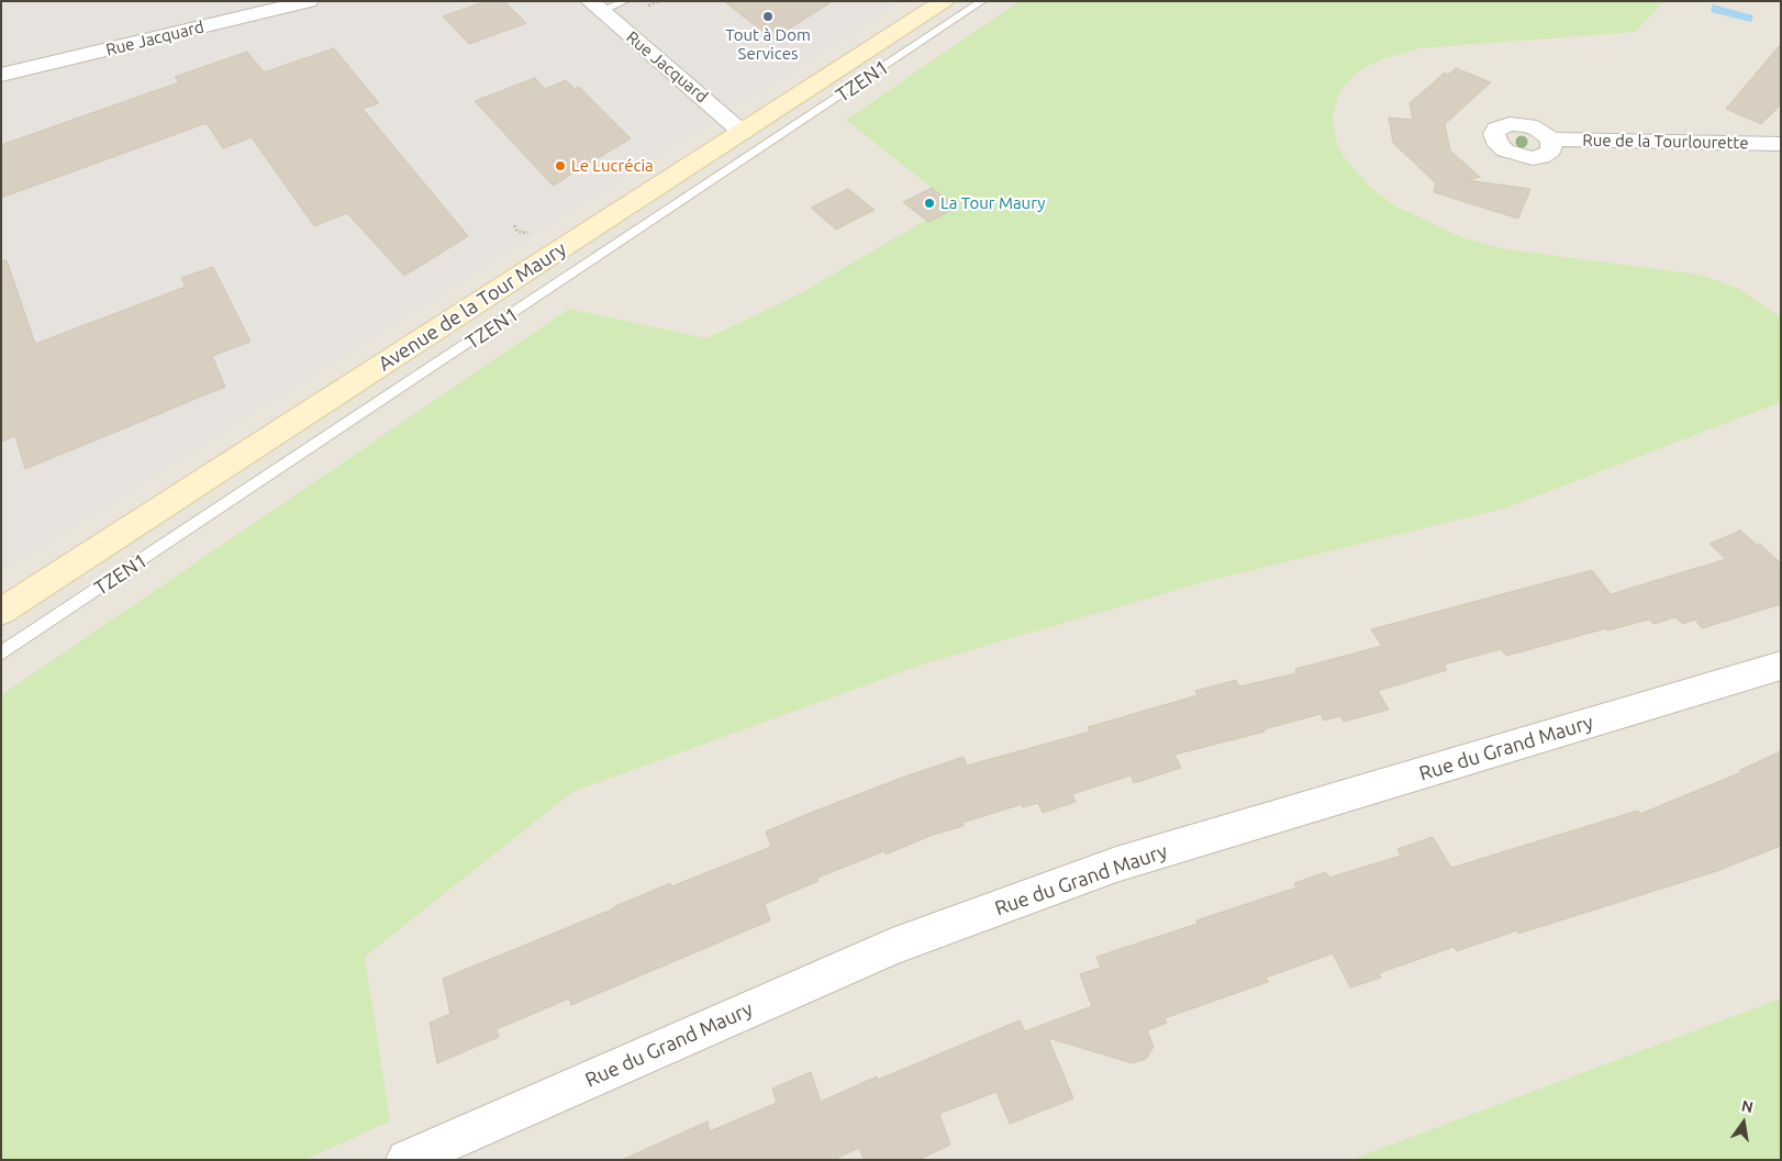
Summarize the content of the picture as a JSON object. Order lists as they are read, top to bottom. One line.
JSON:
{"streets":{"street":["Rue Jacquard","Rue de la Tourlourette","Avenue de la Tour Maury","Rue du Grand Maury"],"lane":["TZEN1"]},"crossings":[["Rue Jacquard","Avenue de la Tour Maury"]],"places":["Tout à Dom Services","Le Lucrécia","La Tour Maury"],"north":"top"}
